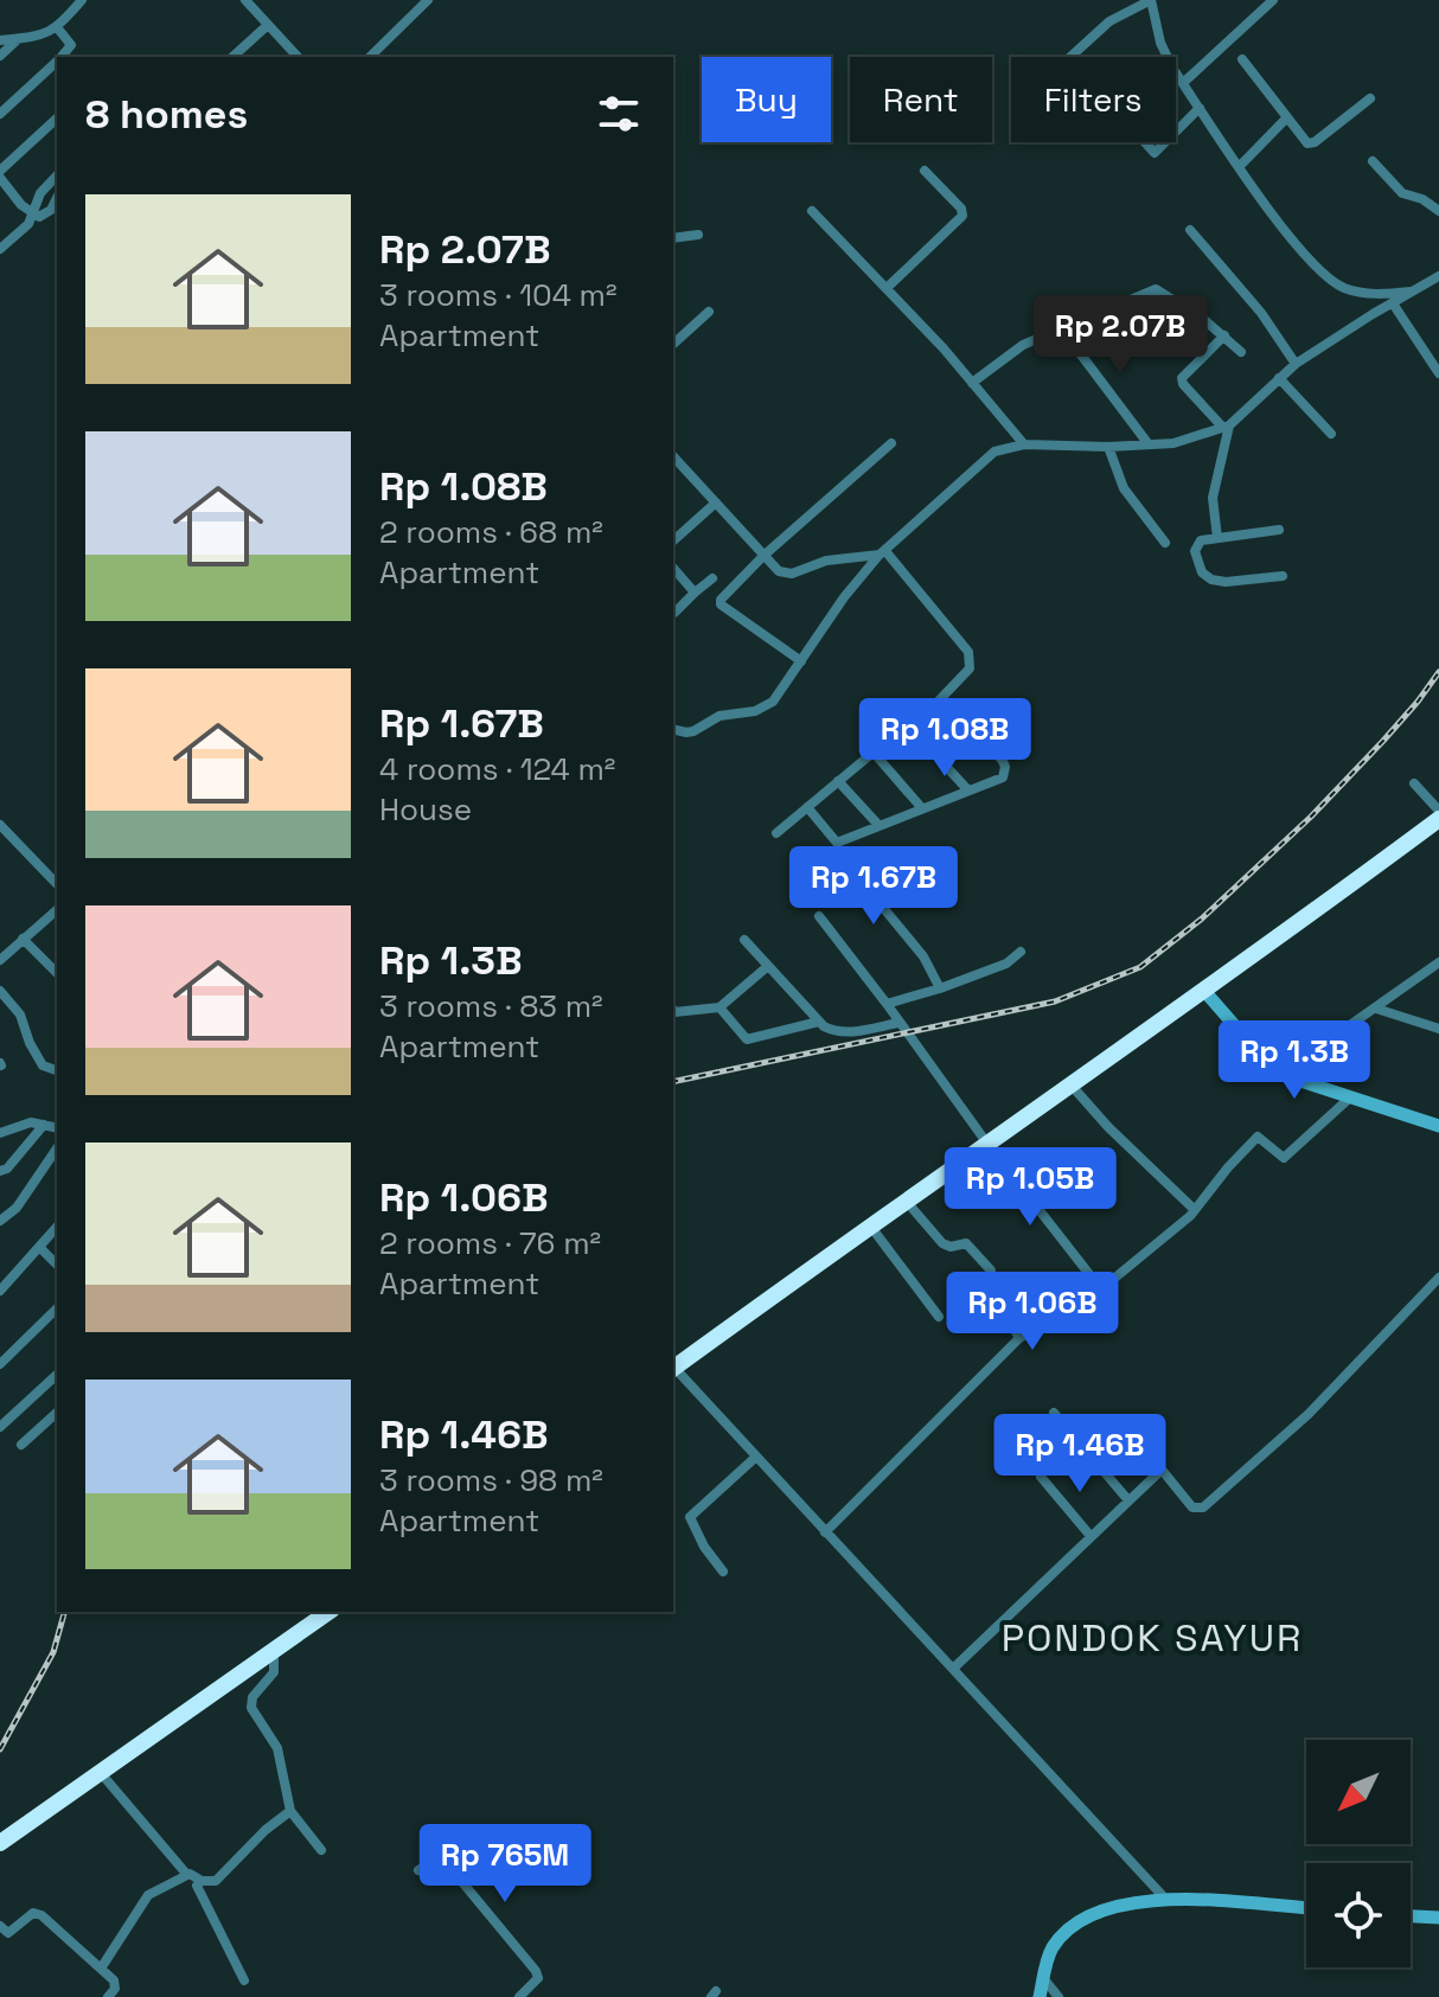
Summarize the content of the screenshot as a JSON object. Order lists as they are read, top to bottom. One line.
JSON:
{"districts":["PONDOK SAYUR"],"north":"bottom left","page":{"chip":["Buy","Rent","Filters"],"heading":"8 homes","list":[{"name":"Rp 2.07B","note":"3 rooms · 104 m² · Apartment"},{"name":"Rp 1.08B","note":"2 rooms · 68 m² · Apartment"},{"name":"Rp 1.67B","note":"4 rooms · 124 m² · House"},{"name":"Rp 1.3B","note":"3 rooms · 83 m² · Apartment"},{"name":"Rp 1.06B","note":"2 rooms · 76 m² · Apartment"},{"name":"Rp 1.46B","note":"3 rooms · 98 m² · Apartment"}],"price":["Rp 2.07B","Rp 1.08B","Rp 1.67B","Rp 1.3B","Rp 1.05B","Rp 1.06B","Rp 1.46B","Rp 765M"]}}
